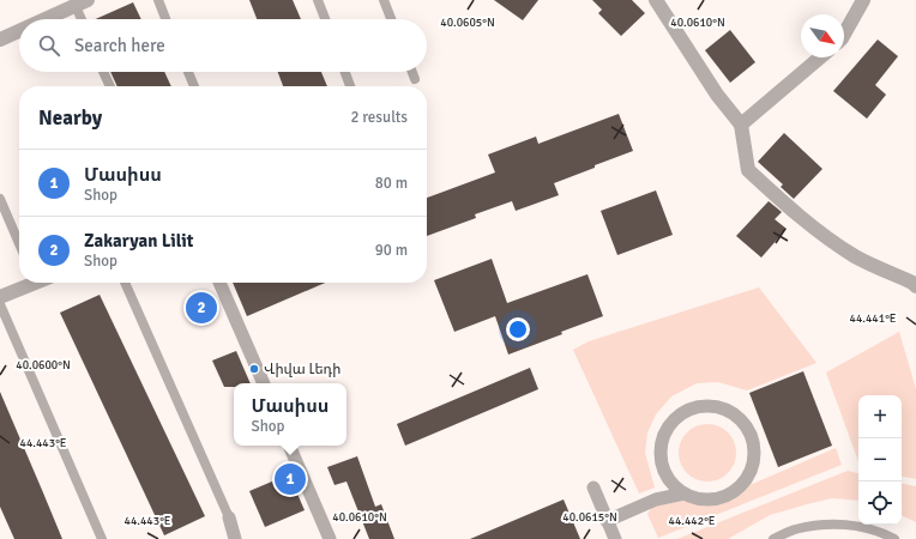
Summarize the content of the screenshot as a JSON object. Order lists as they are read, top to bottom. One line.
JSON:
{"places":["Վիվա Լեդի"],"north":"bottom right","page":{"search":"Search here","heading":["Nearby","2 results"],"list":[{"mark":"1","name":"Մասիսս","note":"Shop","value":"80 m"},{"mark":"2","name":"Zakaryan Lilit","note":"Shop","value":"90 m"}],"pins":["2","1"],"popup":["Մասիսս","Shop"],"map_buttons":["+","−"]},"coordinates":["40.0605°N","40.0610°N","44.441°E","40.0600°N","44.443°E","40.0615°N","44.442°E"]}
